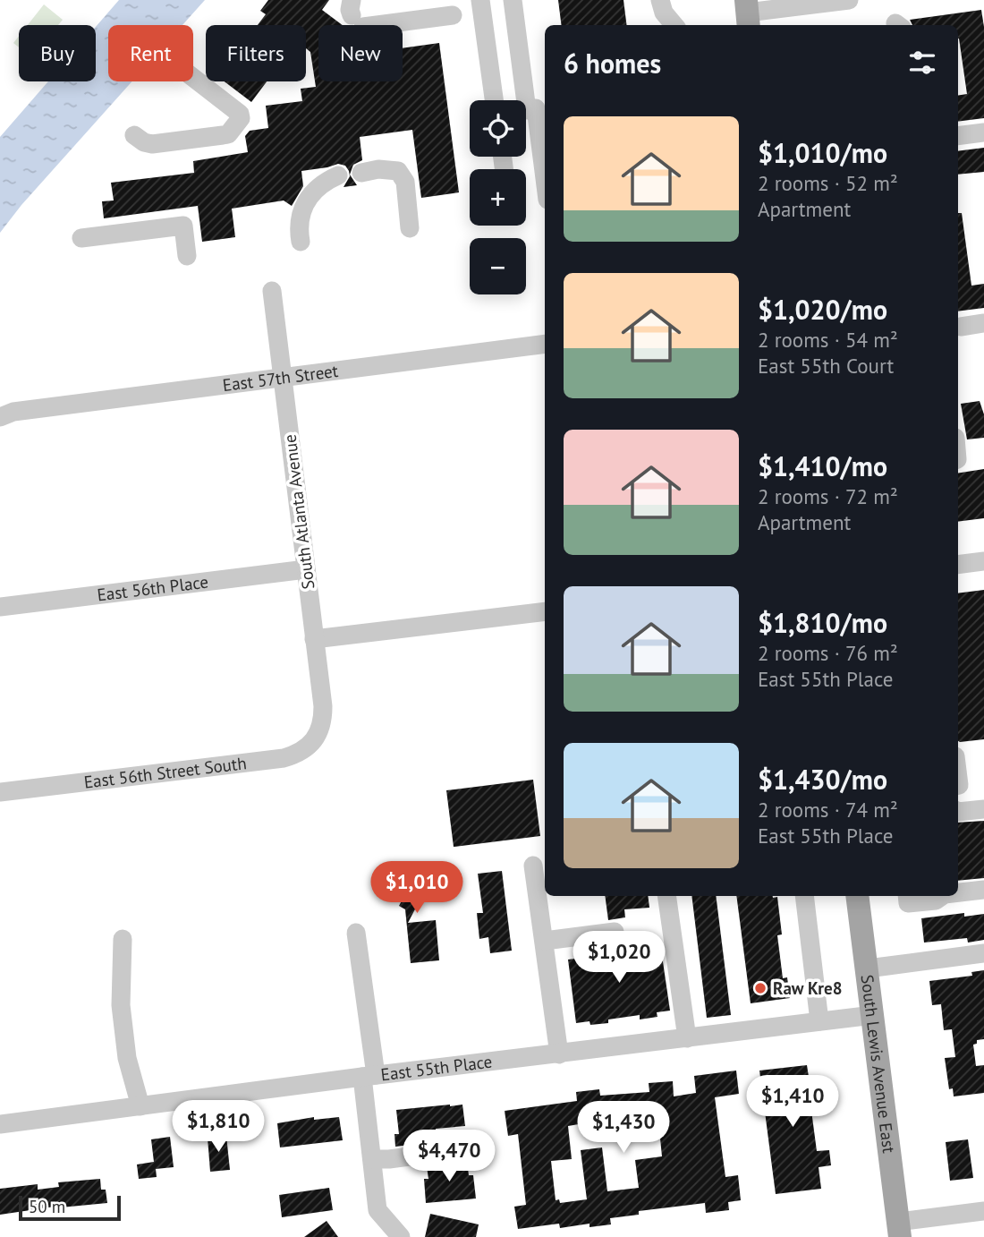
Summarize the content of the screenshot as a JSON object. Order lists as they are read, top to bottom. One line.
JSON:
{"streets":{"main road":["South Lewis Avenue East"],"street":["East 57th Street","South Atlanta Avenue","East 56th Place","East 56th Street South","East 55th Place"]},"crossings":[["East 57th Street","South Atlanta Avenue"],["South Atlanta Avenue","East 56th Place"],["South Atlanta Avenue","East 56th Street South"],["South Lewis Avenue East","East 55th Place"]],"places":["Raw Kre8"],"scale_bar":"50 m","page":{"chip":["Buy","Rent","Filters","New"],"heading":"6 homes","map_buttons":["+","−"],"list":[{"name":"$1,010/mo","note":"2 rooms · 52 m² · Apartment"},{"name":"$1,020/mo","note":"2 rooms · 54 m² · East 55th Court"},{"name":"$1,410/mo","note":"2 rooms · 72 m² · Apartment"},{"name":"$1,810/mo","note":"2 rooms · 76 m² · East 55th Place"},{"name":"$1,430/mo","note":"2 rooms · 74 m² · East 55th Place"}],"price":["$1,010","$1,020","$1,410","$1,810","$1,430","$4,470"],"scale":"50 m"}}
